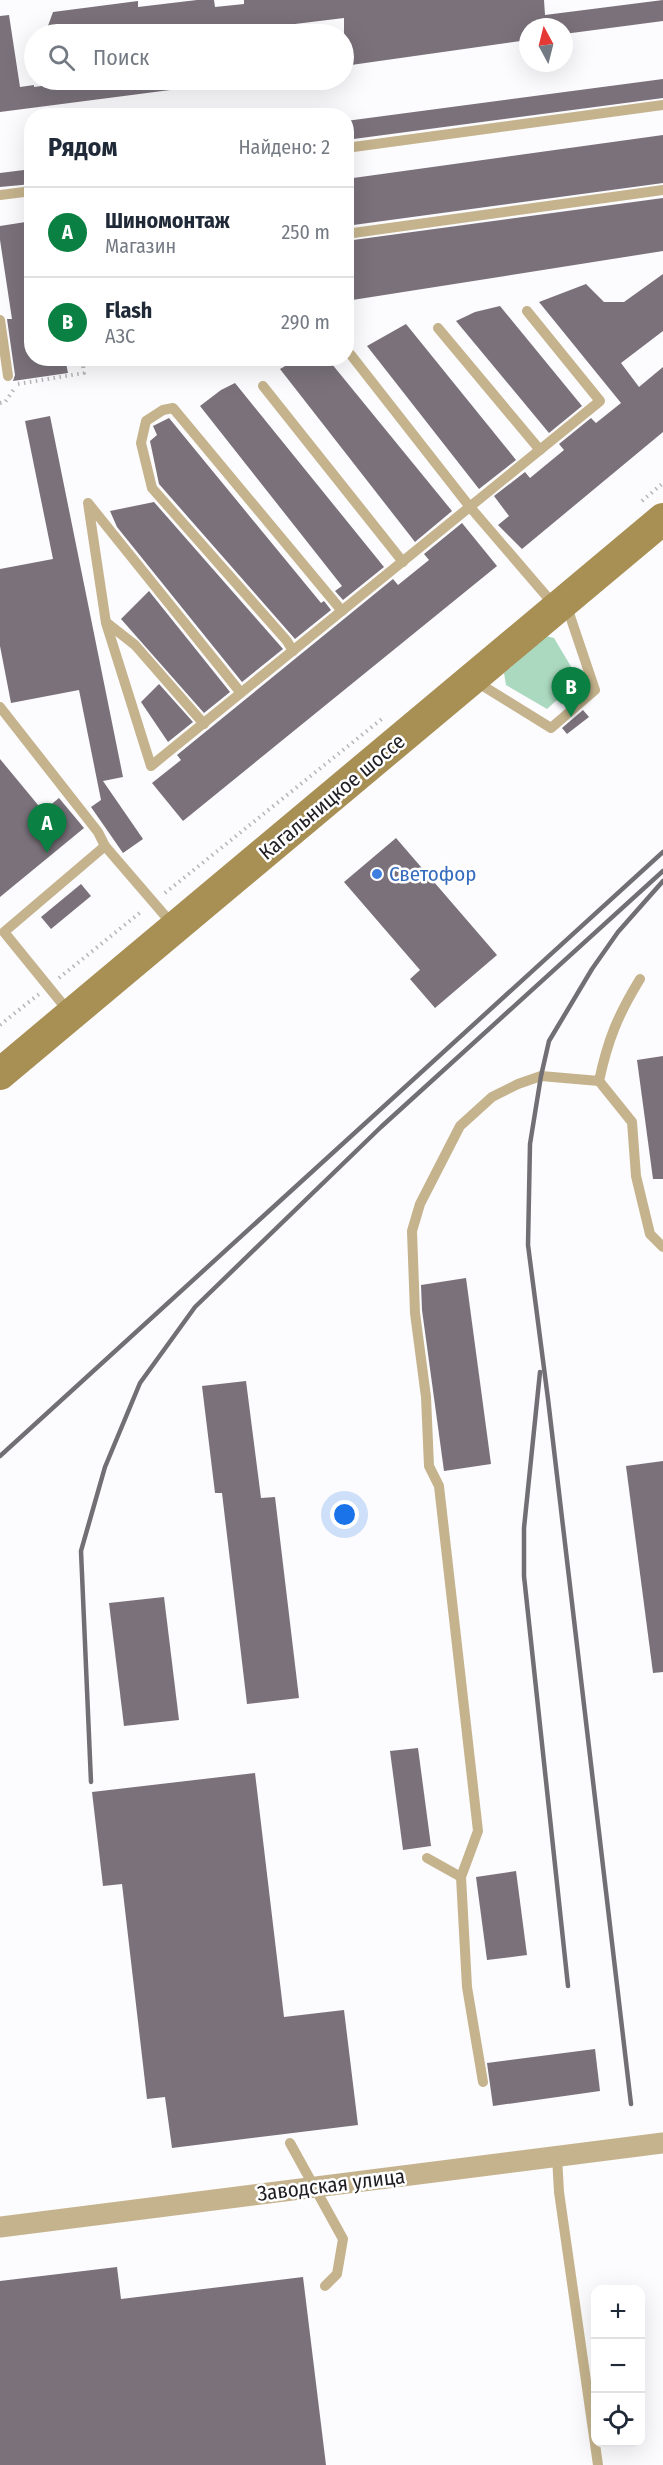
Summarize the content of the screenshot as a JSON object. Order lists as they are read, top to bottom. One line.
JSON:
{"streets":{"main road":["Кагальницкое шоссе"],"street":["Заводская улица"]},"places":["Светофор"],"north":"top","page":{"search":"Поиск","heading":["Рядом","Найдено: 2"],"list":[{"mark":"A","name":"Шиномонтаж","note":"Магазин","value":"250 m"},{"mark":"B","name":"Flash","note":"АЗС","value":"290 m"}],"pins":["B","A"],"map_buttons":["+","−"]}}
